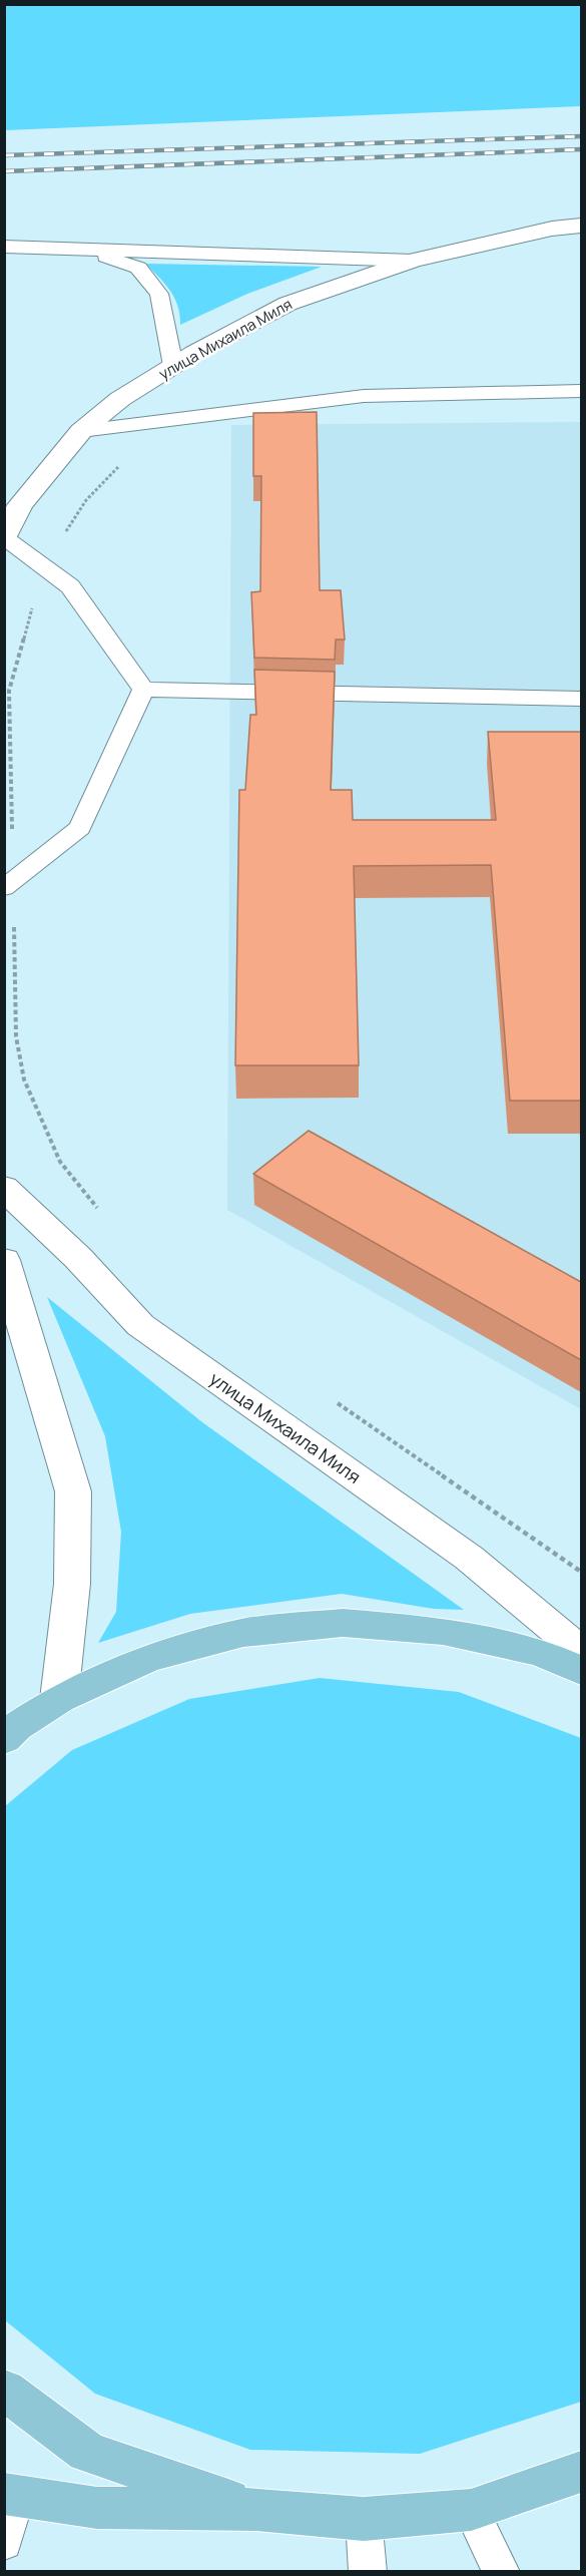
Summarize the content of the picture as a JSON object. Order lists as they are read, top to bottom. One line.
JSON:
{"streets":{"main road":["улица Михаила Миля"]}}
